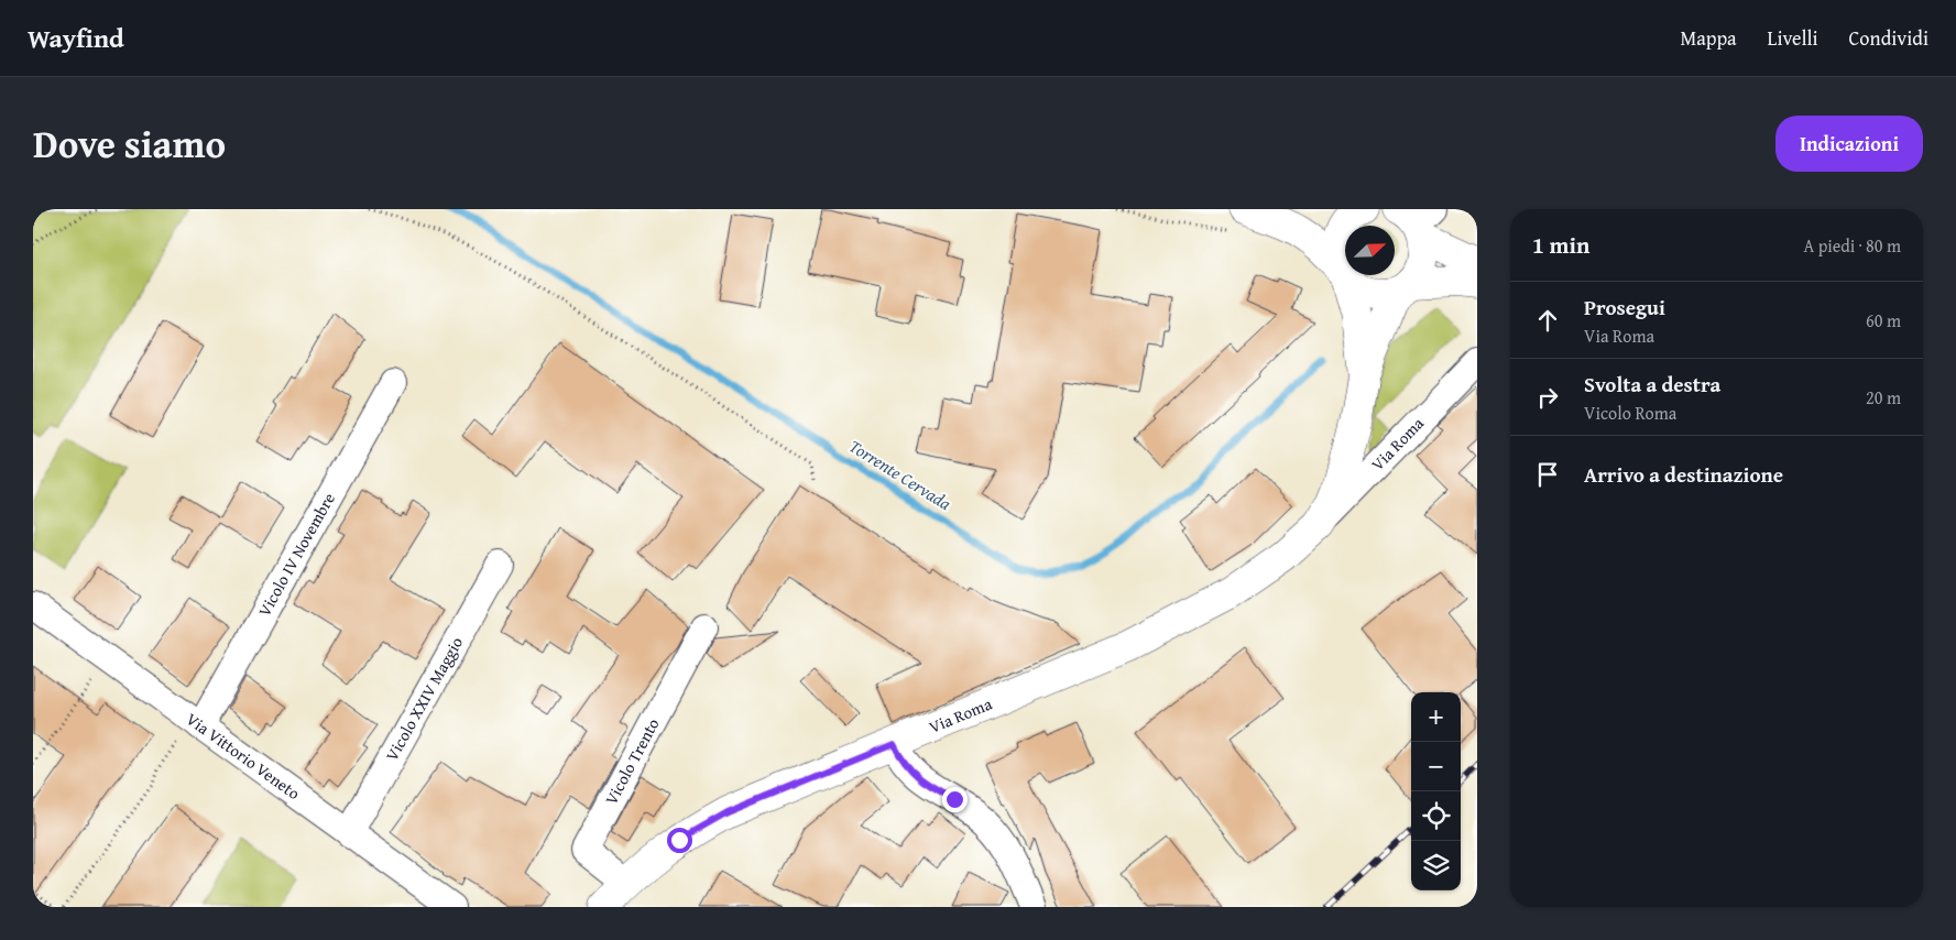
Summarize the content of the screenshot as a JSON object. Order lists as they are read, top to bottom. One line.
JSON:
{"streets":{"street":["Via Roma","Vicolo IV Novembre","Vicolo XXIV Maggio","Via Vittorio Veneto","Vicolo Trento"]},"crossings":[["Via Roma","Vicolo Trento"],["Vicolo IV Novembre","Via Vittorio Veneto"],["Vicolo XXIV Maggio","Via Vittorio Veneto"]],"water":["Torrente Cervada"],"north":"top right","page":{"header":"Wayfind","nav":["Mappa","Livelli","Condividi"],"title":"Dove siamo","buttons":"Indicazioni","heading":["1 min","A piedi · 80 m"],"list":[["Prosegui","Via Roma","60 m"],["Svolta a destra","Vicolo Roma","20 m"],"Arrivo a destinazione"],"map_buttons":["+","−"]}}
